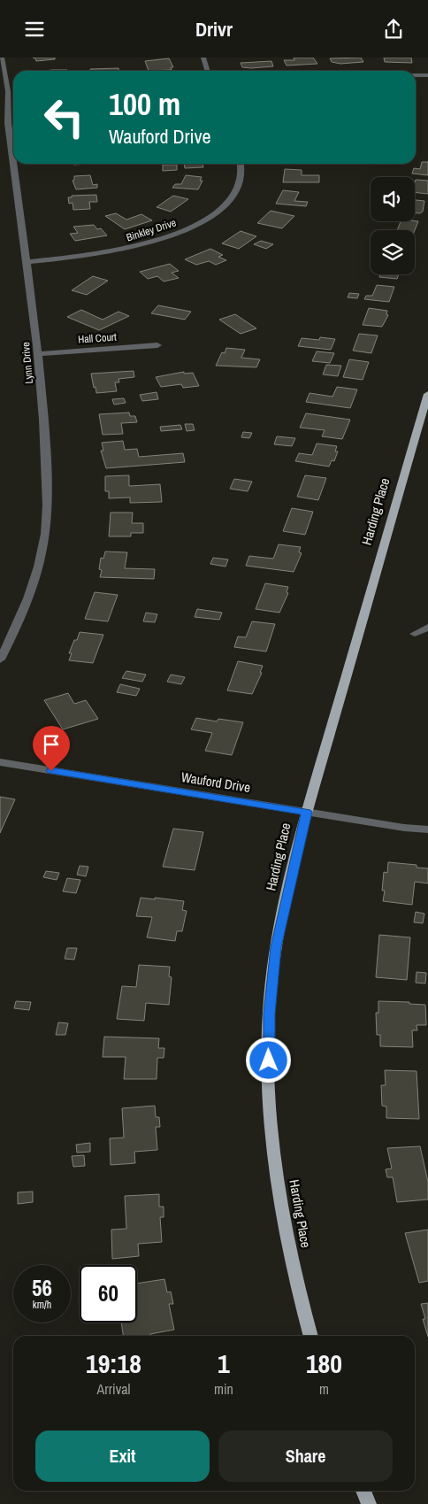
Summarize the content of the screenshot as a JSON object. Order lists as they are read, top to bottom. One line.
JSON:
{"streets":{"main road":["Harding Place"],"street":["Binkley Drive","Hall Court","Lynn Drive","Wauford Drive"]},"crossings":[["Binkley Drive","Lynn Drive"],["Hall Court","Lynn Drive"],["Harding Place","Wauford Drive"]],"page":{"header":"Drivr","turn":["100 m","Wauford Drive"],"speed":"56 km/h","limit":"60","eta":["19:18","Arrival","1","min","180","m"],"buttons":["Exit","Share"]}}
